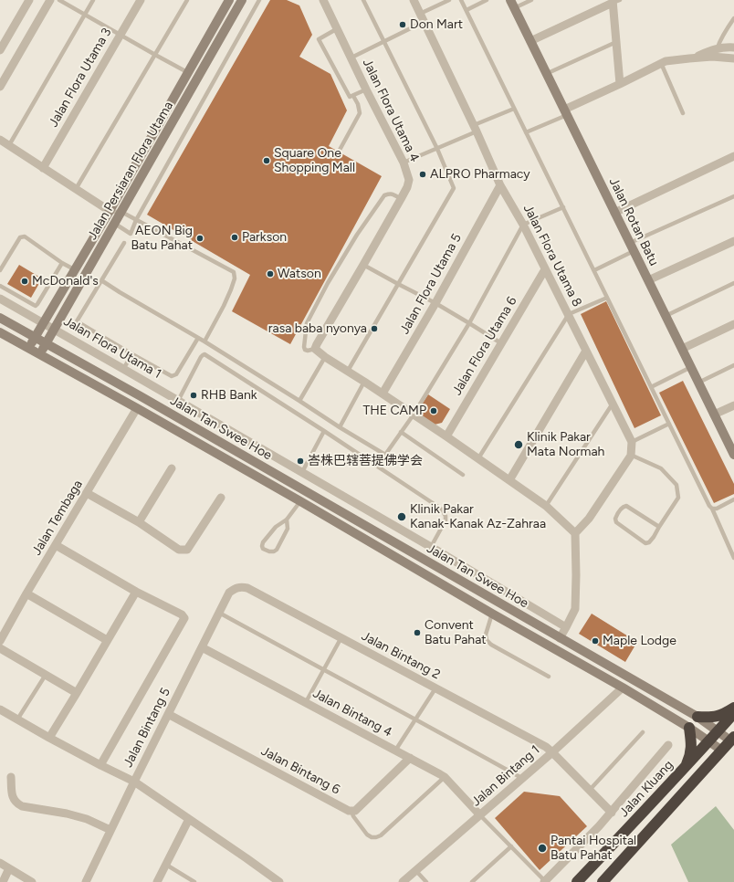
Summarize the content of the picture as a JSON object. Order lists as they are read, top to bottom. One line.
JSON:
{"streets":{"highway":["Jalan Kluang"],"main road":["Jalan Persiaran Flora Utama","Jalan Rotan Batu","Jalan Tan Swee Hoe"],"street":["Jalan Flora Utama 3","Jalan Flora Utama 4","Jalan Flora Utama 8","Jalan Flora Utama 5","Jalan Flora Utama 6","Jalan Flora Utama 1","Jalan Tembaga","Jalan Bintang 2","Jalan Bintang 4","Jalan Bintang 5","Jalan Bintang 6","Jalan Bintang 1"]},"crossings":[["Jalan Persiaran Flora Utama","Jalan Flora Utama 1"],["Jalan Persiaran Flora Utama","Jalan Tan Swee Hoe"],["Jalan Flora Utama 8","Jalan Flora Utama 5"],["Jalan Flora Utama 8","Jalan Flora Utama 6"],["Jalan Tan Swee Hoe","Jalan Tembaga"],["Jalan Tan Swee Hoe","Jalan Bintang 1"],["Jalan Tan Swee Hoe","Jalan Kluang"],["Jalan Bintang 2","Jalan Bintang 5"],["Jalan Bintang 2","Jalan Bintang 1"],["Jalan Bintang 4","Jalan Bintang 5"],["Jalan Bintang 4","Jalan Bintang 1"],["Jalan Bintang 5","Jalan Bintang 6"]],"places":["Don Mart","Square One Shopping Mall","ALPRO Pharmacy","Parkson","AEON Big Batu Pahat","Watson","McDonald's","rasa baba nyonya","RHB Bank","THE CAMP","Klinik Pakar Mata Normah","峇株巴辖菩提佛学会","Klinik Pakar Kanak-Kanak Az-Zahraa","Convent Batu Pahat","Maple Lodge","Pantai Hospital Batu Pahat"]}
